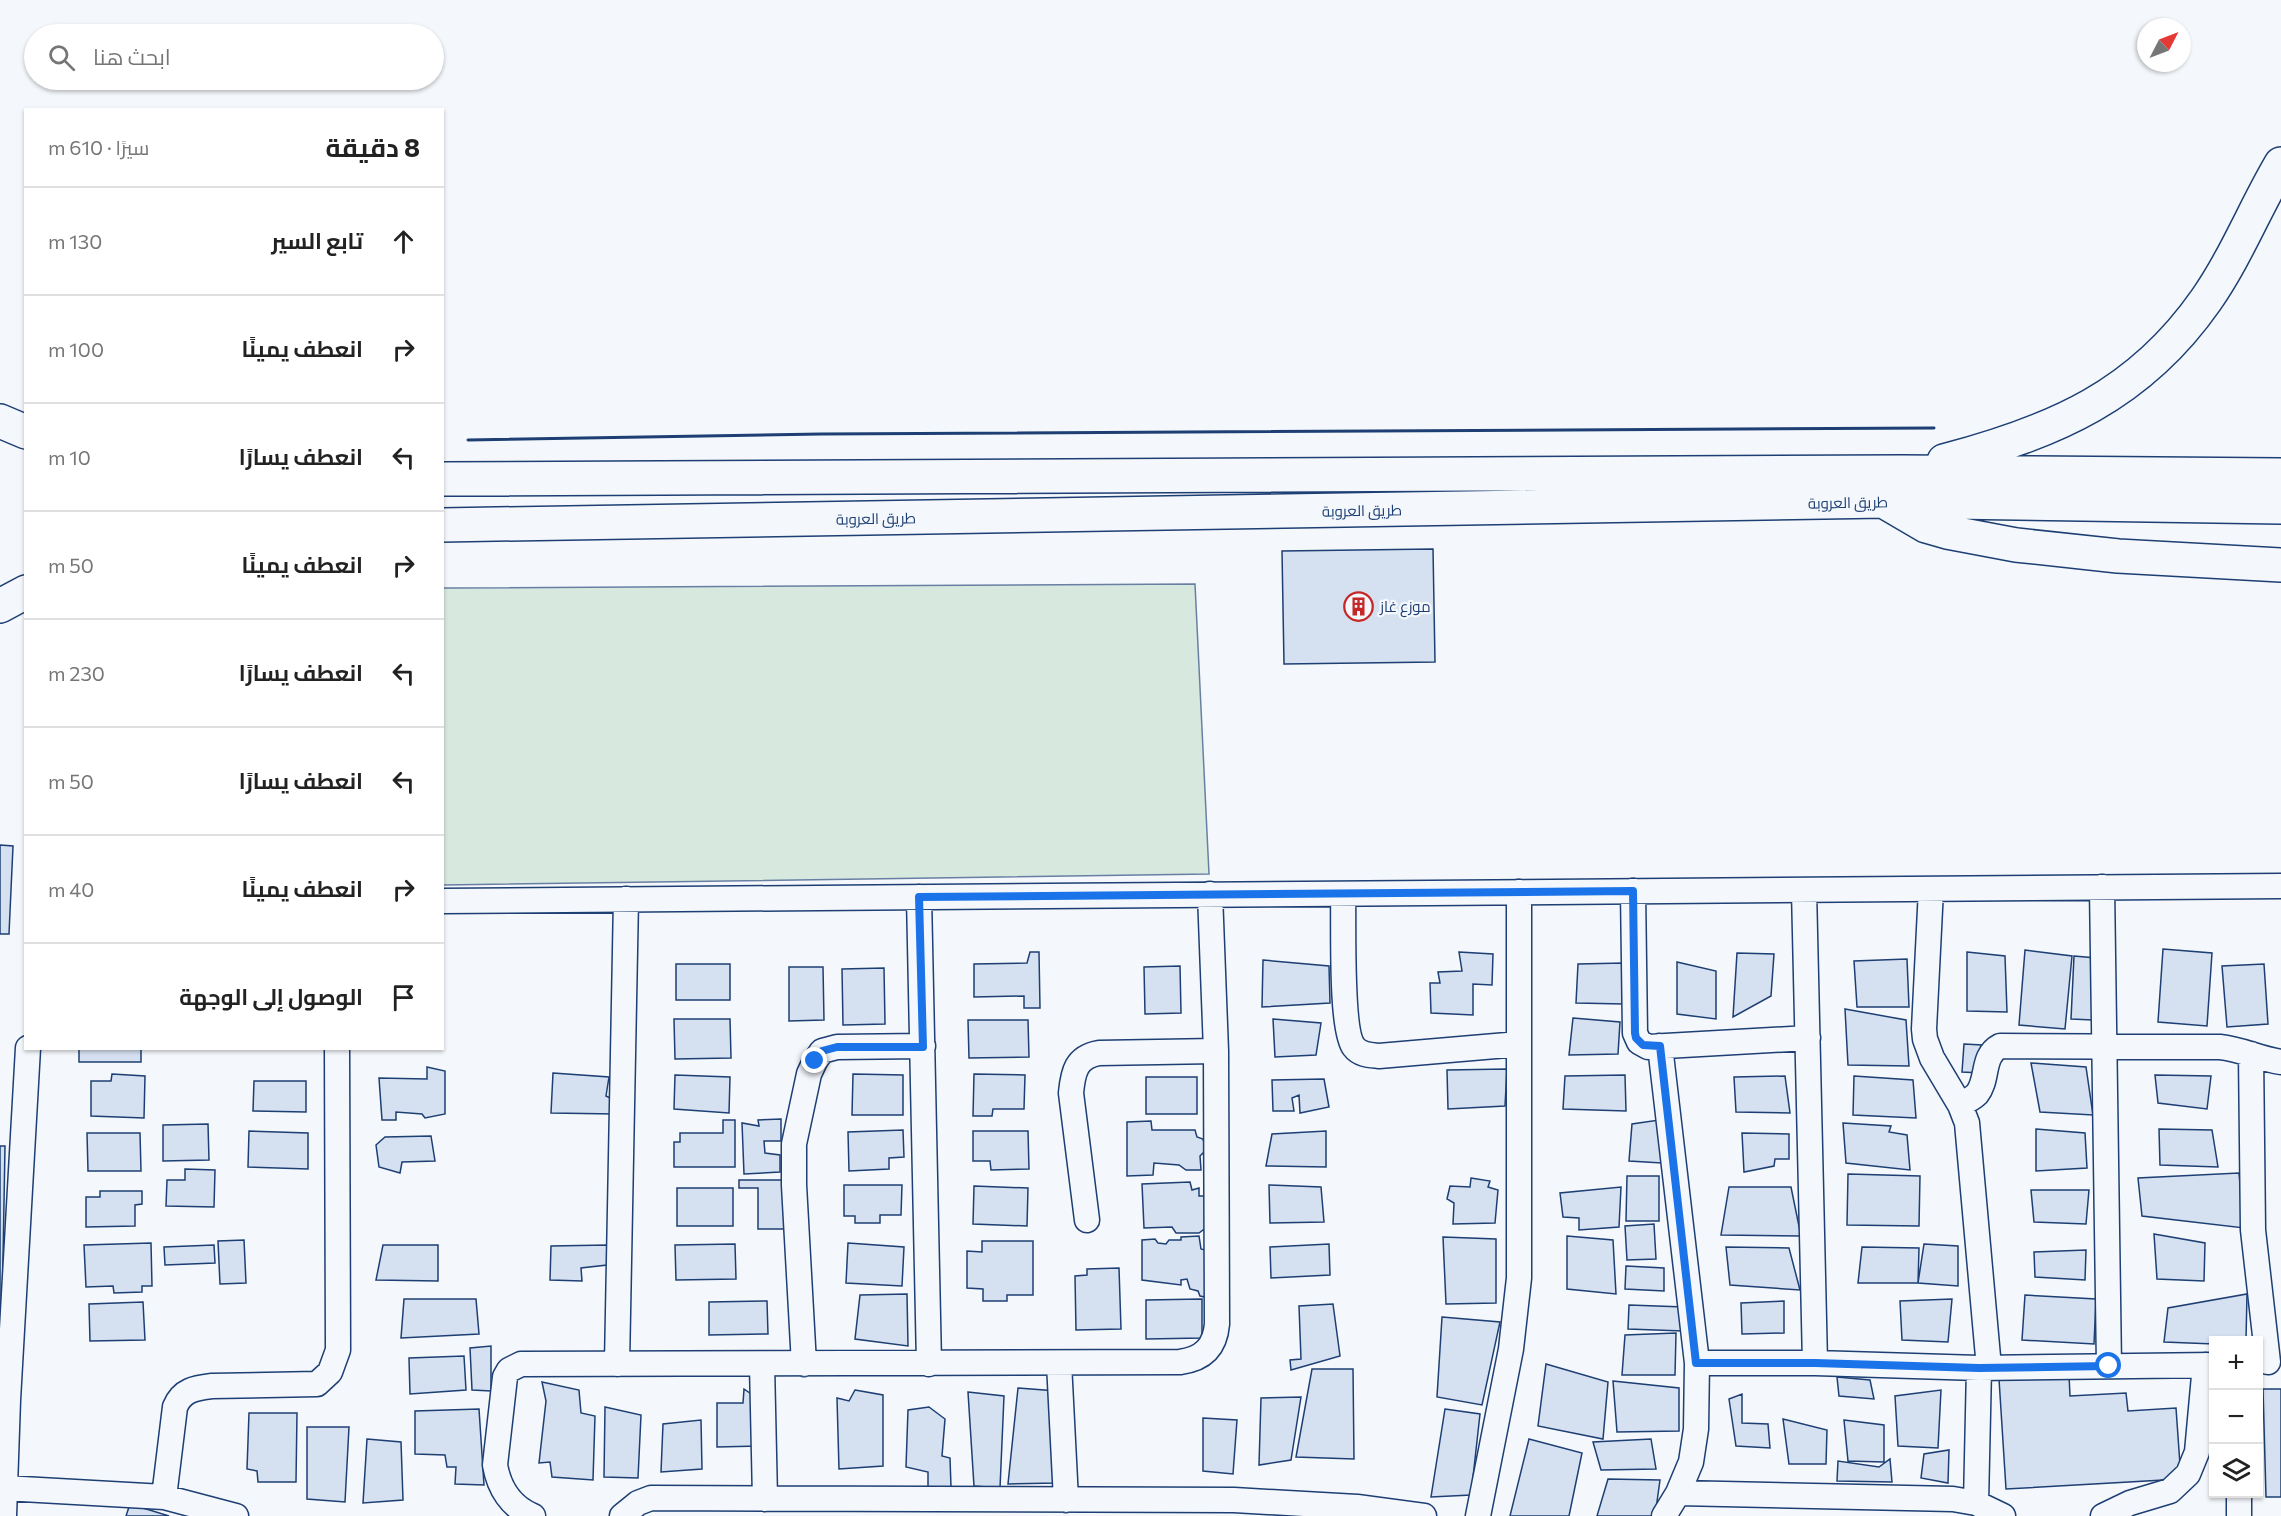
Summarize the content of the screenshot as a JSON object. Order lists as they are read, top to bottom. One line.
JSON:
{"streets":{"highway":["طريق العروبة"]},"places":{"building":["موزع غاز"]},"north":"top right","page":{"search":"ابحث هنا","heading":["8 دقيقة","سيرًا · 610 m"],"list":[["تابع السير","130 m"],["انعطف يمينًا","100 m"],["انعطف يسارًا","10 m"],["انعطف يمينًا","50 m"],["انعطف يسارًا","230 m"],["انعطف يسارًا","50 m"],["انعطف يمينًا","40 m"],"الوصول إلى الوجهة"],"map_buttons":["+","−"]}}
